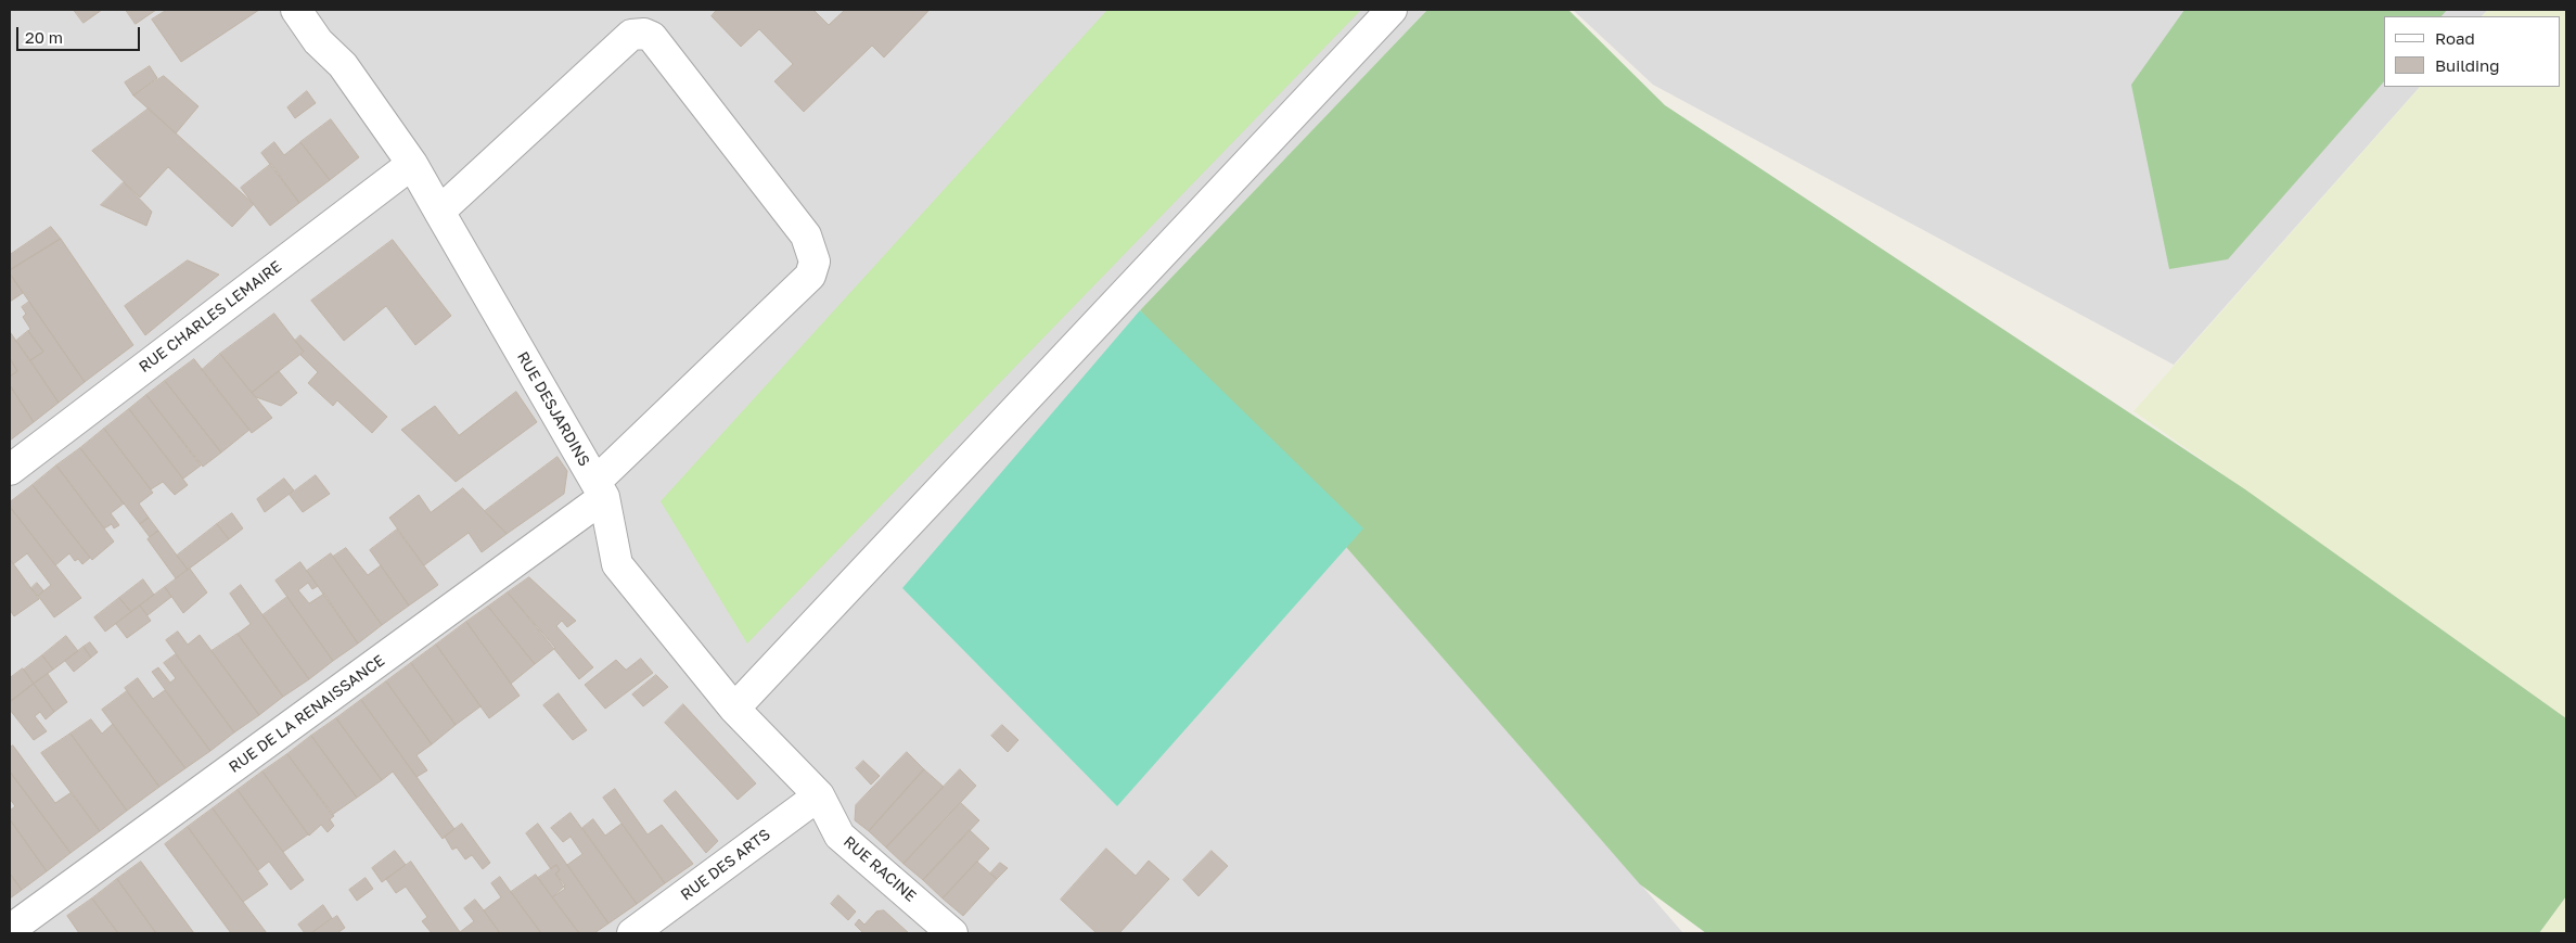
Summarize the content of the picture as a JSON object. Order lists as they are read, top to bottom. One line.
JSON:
{"streets":{"street":["RUE CHARLES LEMAIRE","RUE DESJARDINS","RUE DE LA RENAISSANCE","RUE DES ARTS","RUE RACINE"]},"crossings":[["RUE CHARLES LEMAIRE","RUE DESJARDINS"],["RUE DESJARDINS","RUE DE LA RENAISSANCE"],["RUE DESJARDINS","RUE DES ARTS"],["RUE DESJARDINS","RUE RACINE"],["RUE DES ARTS","RUE RACINE"]],"legend":["Road","Building"],"scale_bar":"20 m"}
